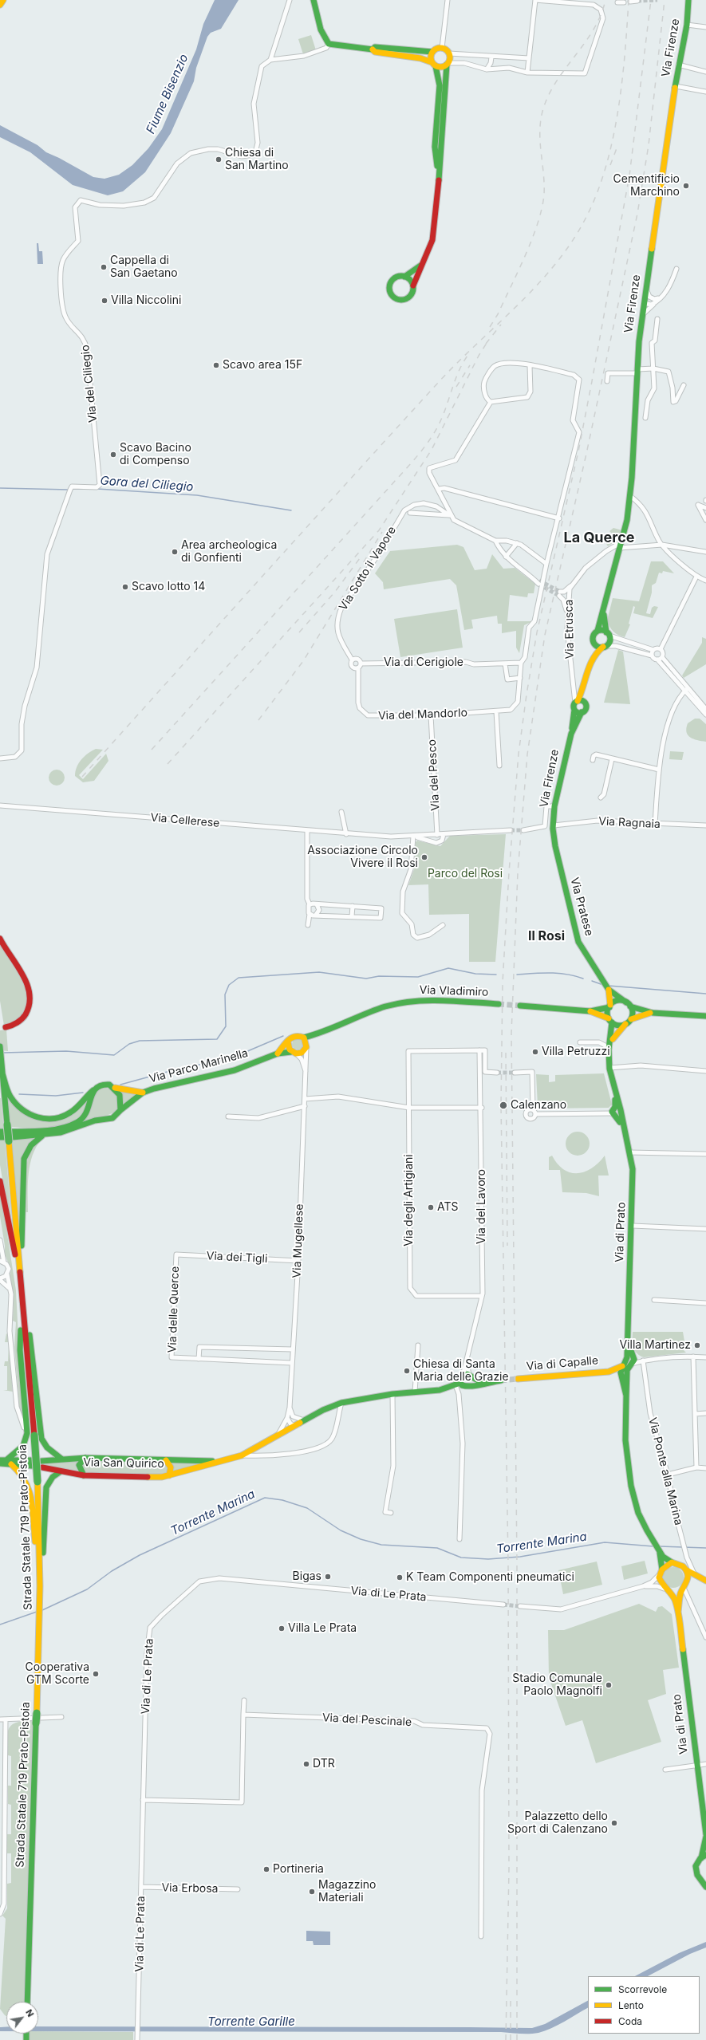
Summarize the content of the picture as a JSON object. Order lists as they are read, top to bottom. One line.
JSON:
{"streets":{"main road":["Via Firenze","Via Pratese","Via Vladimiro","Via Parco Marinella","Via di Prato","Via di Capalle","Via San Quirico","Strada Statale 719 Prato-Pistoia"],"street":["Via del Ciliegio","Via Sotto il Vapore","Via Etrusca","Via di Cerigiole","Via del Mandorlo","Via del Pesco","Via Cellerese","Via Ragnaia","Via degli Artigiani","Via del Lavoro","Via Mugellese","Via dei Tigli","Via delle Querce","Via Ponte alla Marina","Via di Le Prata","Via del Pescinale","Via Erbosa"]},"crossings":[["Via Firenze","Via Etrusca"],["Via Firenze","Via Ragnaia"],["Via Firenze","Via Pratese"],["Via Sotto il Vapore","Via del Mandorlo"],["Via di Cerigiole","Via del Mandorlo"],["Via del Mandorlo","Via del Pesco"],["Via del Pesco","Via Cellerese"],["Via Ragnaia","Via Pratese"],["Via Pratese","Via di Prato"],["Via Vladimiro","Via Parco Marinella"],["Via Vladimiro","Via Mugellese"],["Via Parco Marinella","Via Mugellese"],["Via degli Artigiani","Via del Lavoro"],["Via di Prato","Via di Capalle"],["Via Mugellese","Via dei Tigli"],["Via Mugellese","Via delle Querce"],["Via Mugellese","Via San Quirico"],["Via dei Tigli","Via delle Querce"],["Via di Le Prata","Via Erbosa"]],"districts":["La Querce","Il Rosi"],"water":["Fiume Bisenzio","Gora del Ciliegio","Torrente Marina","Torrente Garille"],"parks":["Parco del Rosi"],"places":["Chiesa di San Martino","Cementificio Marchino","Cappella di San Gaetano","Villa Niccolini","Scavo area 15F","Scavo Bacino di Compenso","Area archeologica di Gonfienti","Scavo lotto 14","Associazione Circolo Vivere il Rosi","Villa Petruzzi","Calenzano","ATS","Villa Martinez","Chiesa di Santa Maria delle Grazie","Bigas","K Team Componenti pneumatici","Villa Le Prata","Cooperativa GTM Scorte","Stadio Comunale Paolo Magnolfi","DTR","Palazzetto dello Sport di Calenzano","Portineria","Magazzino Materiali"],"legend":["Scorrevole","Lento","Coda"],"north":"top right"}
